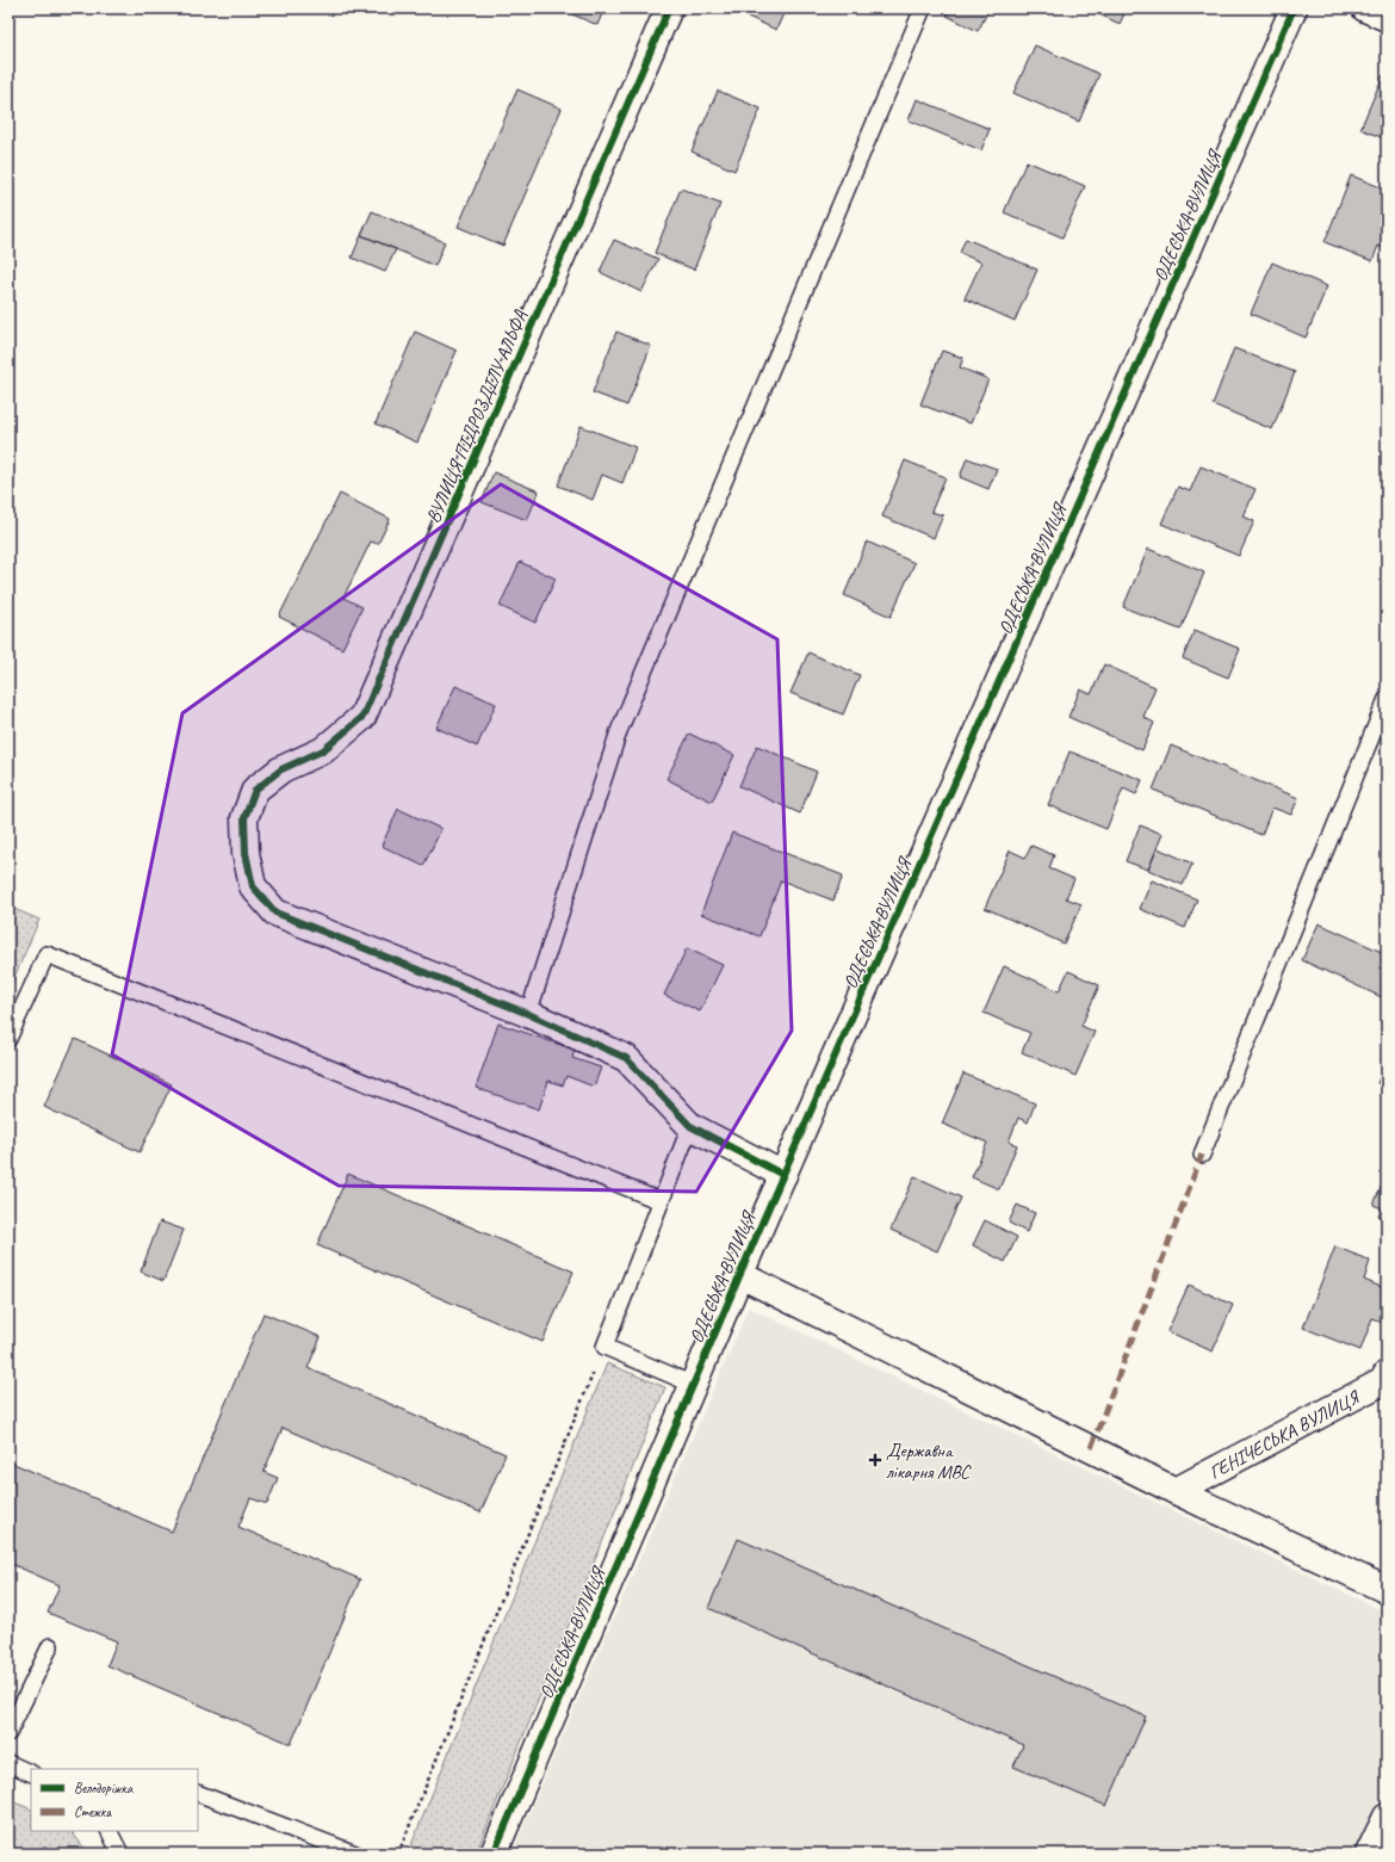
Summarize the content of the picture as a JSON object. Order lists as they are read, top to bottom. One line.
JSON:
{"streets":{"street":["ОДЕСЬКА ВУЛИЦЯ","ВУЛИЦЯ ПІДРОЗДІЛУ АЛЬФА","ГЕНІЧЕСЬКА ВУЛИЦЯ"]},"places":{"health":["Державна лікарня МВС"]},"legend":["Велодоріжка","Стежка"]}
